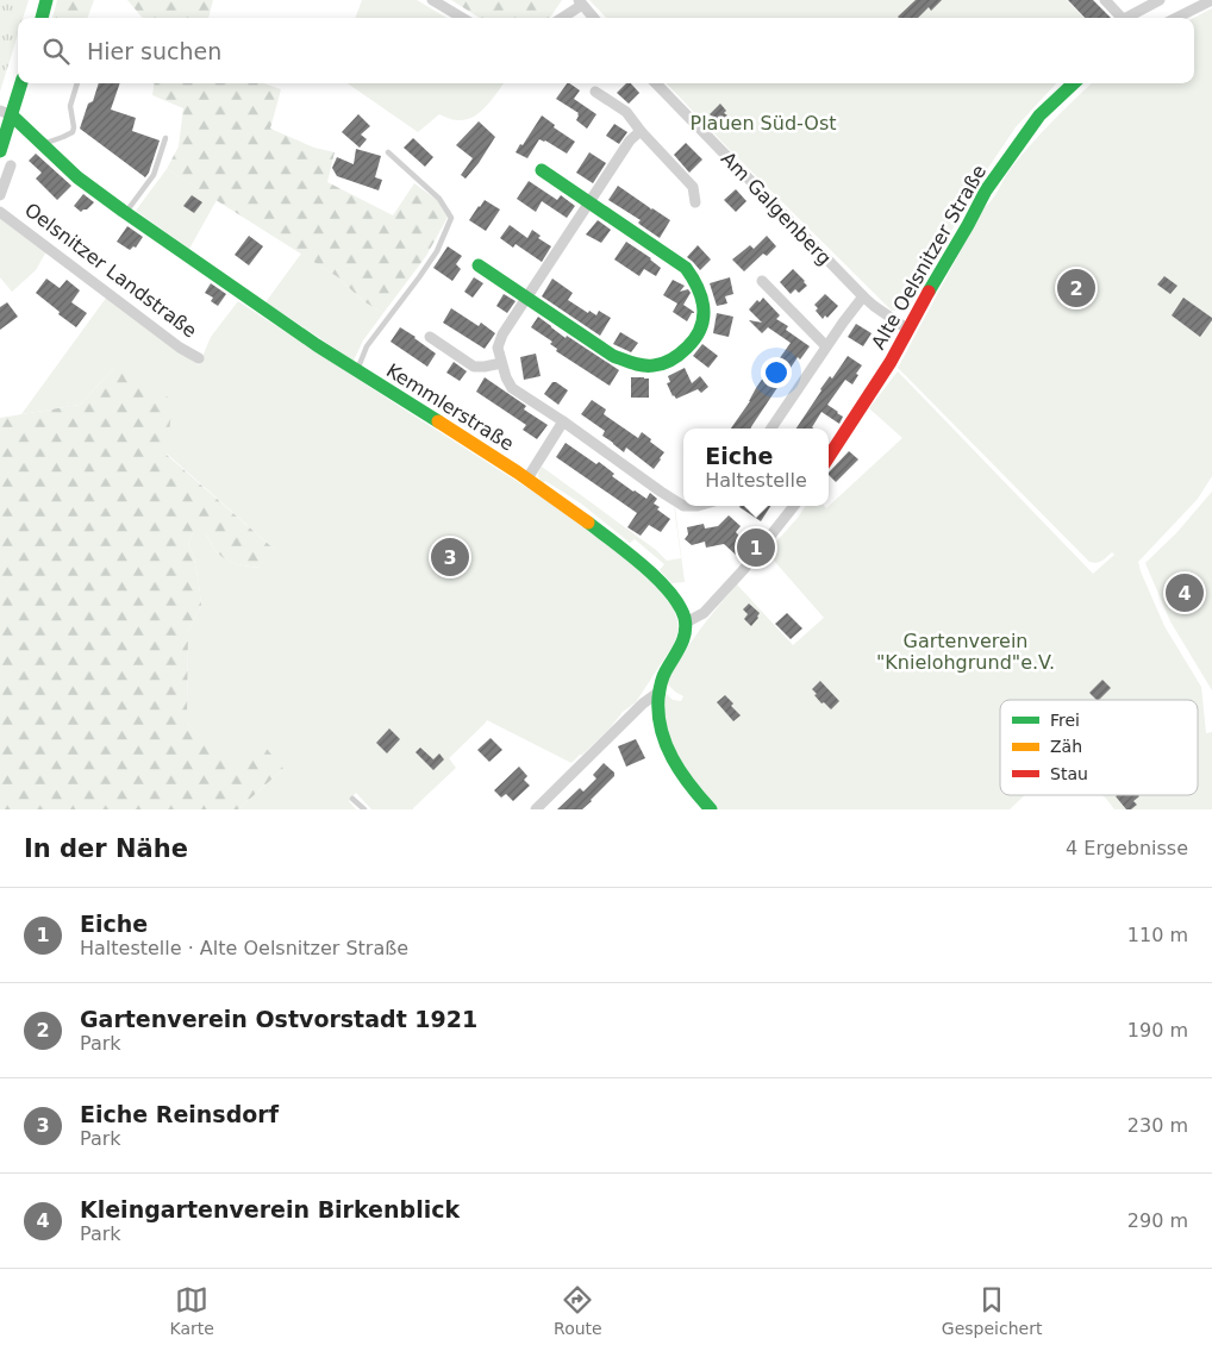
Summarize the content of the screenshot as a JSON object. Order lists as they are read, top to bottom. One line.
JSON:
{"streets":{"street":["Am Galgenberg","Alte Oelsnitzer Straße","Oelsnitzer Landstraße","Kemmlerstraße"]},"crossings":[["Am Galgenberg","Alte Oelsnitzer Straße"]],"parks":["Plauen Süd-Ost","Gartenverein \"Knielohgrund\"e.V."],"legend":["Frei","Zäh","Stau"],"page":{"search":"Hier suchen","pins":["2","1","3","4"],"popup":["Eiche","Haltestelle"],"heading":["In der Nähe","4 Ergebnisse"],"list":[{"mark":"1","name":"Eiche","note":"Haltestelle · Alte Oelsnitzer Straße","value":"110 m"},{"mark":"2","name":"Gartenverein Ostvorstadt 1921","note":"Park","value":"190 m"},{"mark":"3","name":"Eiche Reinsdorf","note":"Park","value":"230 m"},{"mark":"4","name":"Kleingartenverein Birkenblick","note":"Park","value":"290 m"}],"nav":["Karte","Route","Gespeichert"]}}
